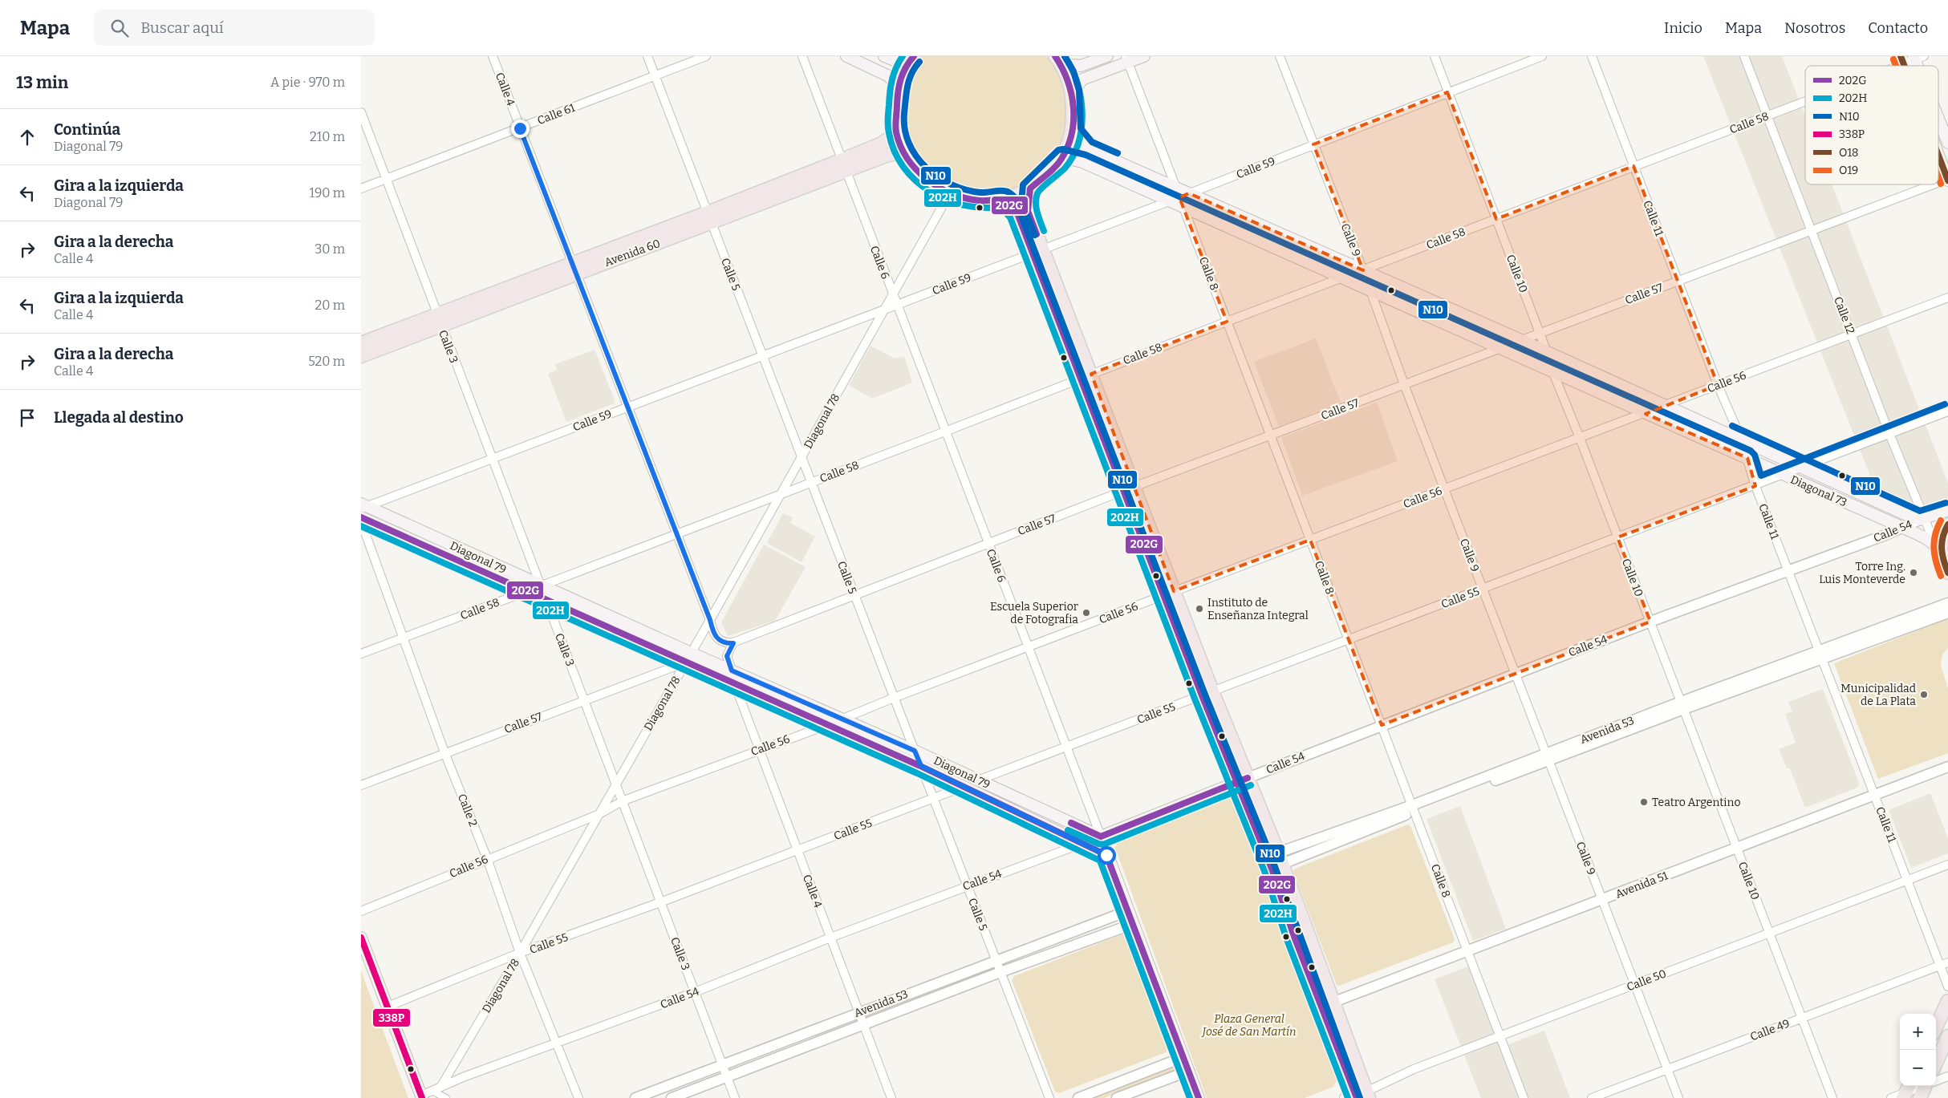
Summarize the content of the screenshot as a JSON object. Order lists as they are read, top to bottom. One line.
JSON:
{"streets":{"main road":["Avenida 60","Calle 6","Calle 12","Diagonal 73","Calle 54","Diagonal 79"],"street":["Calle 4","Calle 61","Calle 58","Calle 59","Calle 11","Calle 9","Calle 8","Calle 10","Calle 5","Calle 57","Calle 3","Calle 56","Diagonal 78","Calle 55","Avenida 53","Calle 2","Avenida 51","Calle 50","Calle 49"]},"crossings":[["Calle 4","Calle 61"],["Calle 4","Calle 58"],["Calle 4","Calle 59"],["Calle 4","Avenida 60"],["Calle 4","Calle 57"],["Calle 4","Calle 56"],["Calle 4","Diagonal 78"],["Calle 4","Calle 54"],["Calle 4","Diagonal 79"],["Calle 4","Calle 55"],["Calle 4","Avenida 53"],["Calle 61","Calle 5"],["Calle 61","Calle 3"],["Calle 58","Calle 11"],["Calle 58","Calle 9"],["Calle 58","Calle 6"],["Calle 58","Calle 8"],["Calle 58","Calle 10"],["Calle 58","Calle 5"],["Calle 58","Calle 12"],["Calle 58","Calle 3"],["Calle 58","Diagonal 78"],["Calle 58","Diagonal 73"],["Calle 58","Diagonal 79"],["Calle 58","Calle 2"],["Calle 59","Calle 9"],["Calle 59","Calle 6"],["Calle 59","Calle 8"],["Calle 59","Calle 10"],["Calle 59","Calle 5"],["Calle 59","Calle 3"],["Calle 59","Diagonal 78"],["Calle 59","Diagonal 73"],["Calle 59","Diagonal 79"],["Calle 11","Calle 57"],["Calle 11","Calle 56"],["Calle 11","Diagonal 73"],["Calle 11","Calle 54"],["Calle 11","Calle 55"],["Calle 11","Avenida 53"],["Calle 11","Avenida 51"],["Calle 11","Calle 50"],["Calle 11","Calle 49"],["Calle 9","Calle 57"],["Calle 9","Calle 56"],["Calle 9","Diagonal 73"],["Calle 9","Calle 54"],["Calle 9","Calle 55"],["Calle 9","Avenida 53"],["Calle 9","Avenida 51"],["Calle 9","Calle 50"],["Calle 9","Calle 49"],["Avenida 60","Calle 6"],["Avenida 60","Calle 5"],["Avenida 60","Calle 3"],["Calle 6","Calle 57"],["Calle 6","Calle 56"],["Calle 6","Diagonal 78"],["Calle 6","Calle 54"],["Calle 6","Diagonal 79"],["Calle 6","Calle 55"],["Calle 6","Avenida 53"],["Calle 8","Calle 57"],["Calle 8","Calle 56"],["Calle 8","Diagonal 73"],["Calle 8","Calle 54"],["Calle 8","Calle 55"],["Calle 8","Avenida 53"],["Calle 8","Avenida 51"],["Calle 8","Calle 50"],["Calle 10","Calle 57"],["Calle 10","Calle 56"],["Calle 10","Diagonal 73"],["Calle 10","Calle 54"],["Calle 10","Calle 55"],["Calle 10","Avenida 53"],["Calle 10","Avenida 51"],["Calle 10","Calle 50"],["Calle 10","Calle 49"],["Calle 5","Calle 57"],["Calle 5","Calle 56"],["Calle 5","Diagonal 78"],["Calle 5","Calle 54"],["Calle 5","Diagonal 79"],["Calle 5","Calle 55"],["Calle 5","Avenida 53"],["Calle 57","Calle 12"],["Calle 57","Calle 3"],["Calle 57","Diagonal 78"],["Calle 57","Diagonal 73"],["Calle 57","Diagonal 79"],["Calle 57","Calle 2"],["Calle 12","Calle 56"],["Calle 12","Diagonal 73"],["Calle 12","Calle 54"],["Calle 12","Calle 55"],["Calle 3","Calle 56"],["Calle 3","Diagonal 78"],["Calle 3","Calle 54"],["Calle 3","Diagonal 79"],["Calle 3","Calle 55"],["Calle 3","Avenida 53"],["Calle 56","Diagonal 78"],["Calle 56","Diagonal 73"],["Calle 56","Diagonal 79"],["Calle 56","Calle 2"],["Diagonal 78","Calle 54"],["Diagonal 78","Diagonal 79"],["Diagonal 78","Calle 55"],["Diagonal 78","Calle 2"],["Diagonal 73","Calle 54"],["Diagonal 73","Calle 55"],["Calle 54","Diagonal 79"],["Calle 54","Calle 2"],["Diagonal 79","Calle 55"],["Calle 55","Calle 2"]],"parks":["Plaza General José de San Martín"],"places":["Torre Ing. Luis Monteverde","Instituto de Enseñanza Integral","Escuela Superior de Fotografia","Municipalidad de La Plata","Teatro Argentino"],"lines":["transit line 202G","transit line 202H","transit line N10","transit line O18","transit line O19","transit line 338P"],"legend":["202G","202H","N10","338P","O18","O19"],"page":{"header":"Mapa","search":"Buscar aquí","nav":["Inicio","Mapa","Nosotros","Contacto"],"heading":["13 min","A pie · 970 m"],"list":[["Continúa","Diagonal 79","210 m"],["Gira a la izquierda","Diagonal 79","190 m"],["Gira a la derecha","Calle 4","30 m"],["Gira a la izquierda","Calle 4","20 m"],["Gira a la derecha","Calle 4","520 m"],"Llegada al destino"],"map_buttons":["+","−"]}}
